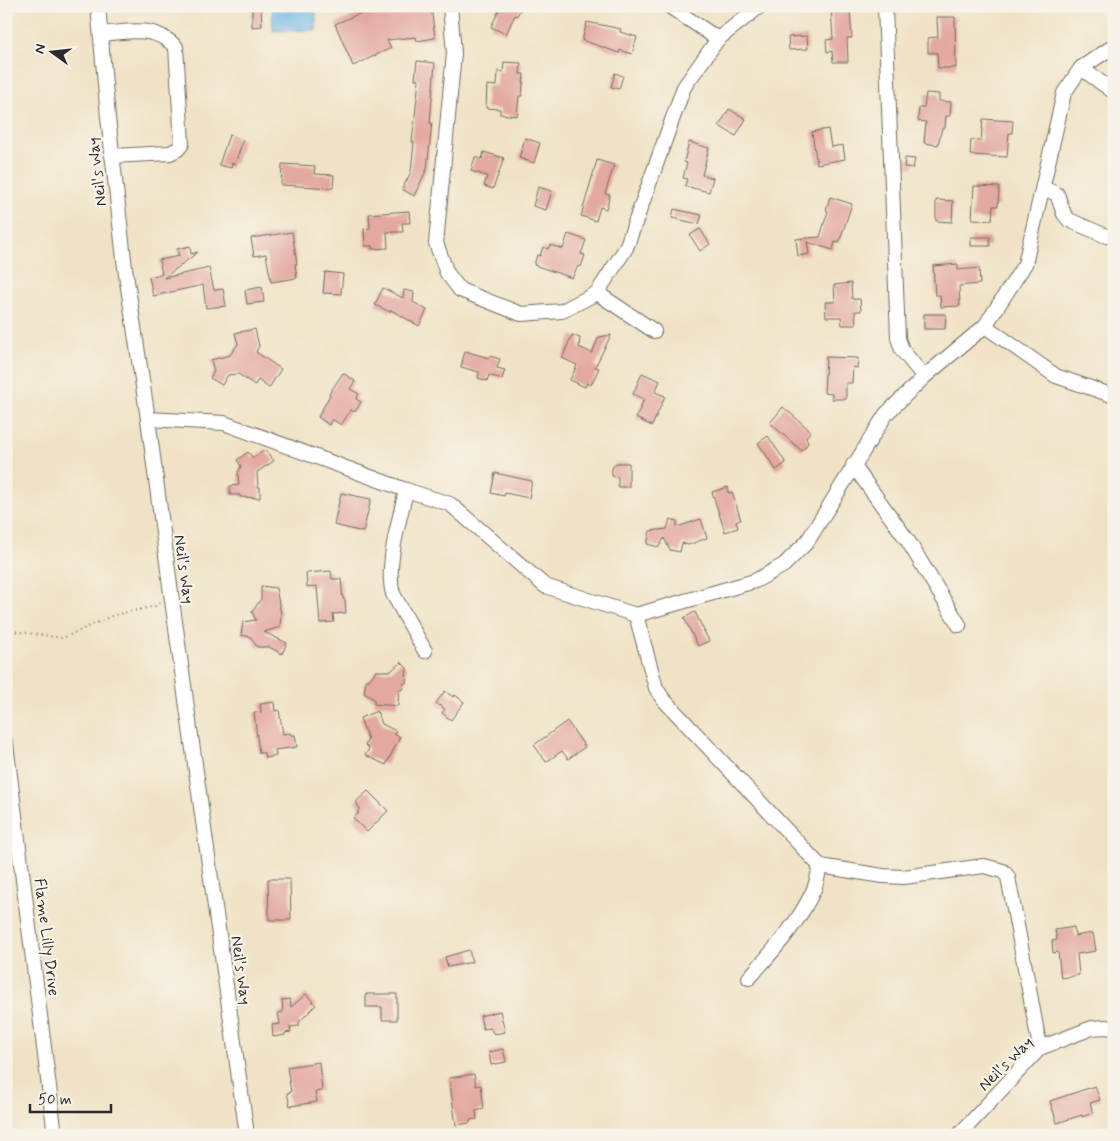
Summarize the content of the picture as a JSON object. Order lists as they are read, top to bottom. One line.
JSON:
{"streets":{"street":["Neil's Way","Flame Lilly Drive"]},"scale_bar":"50 m","north":"left"}
